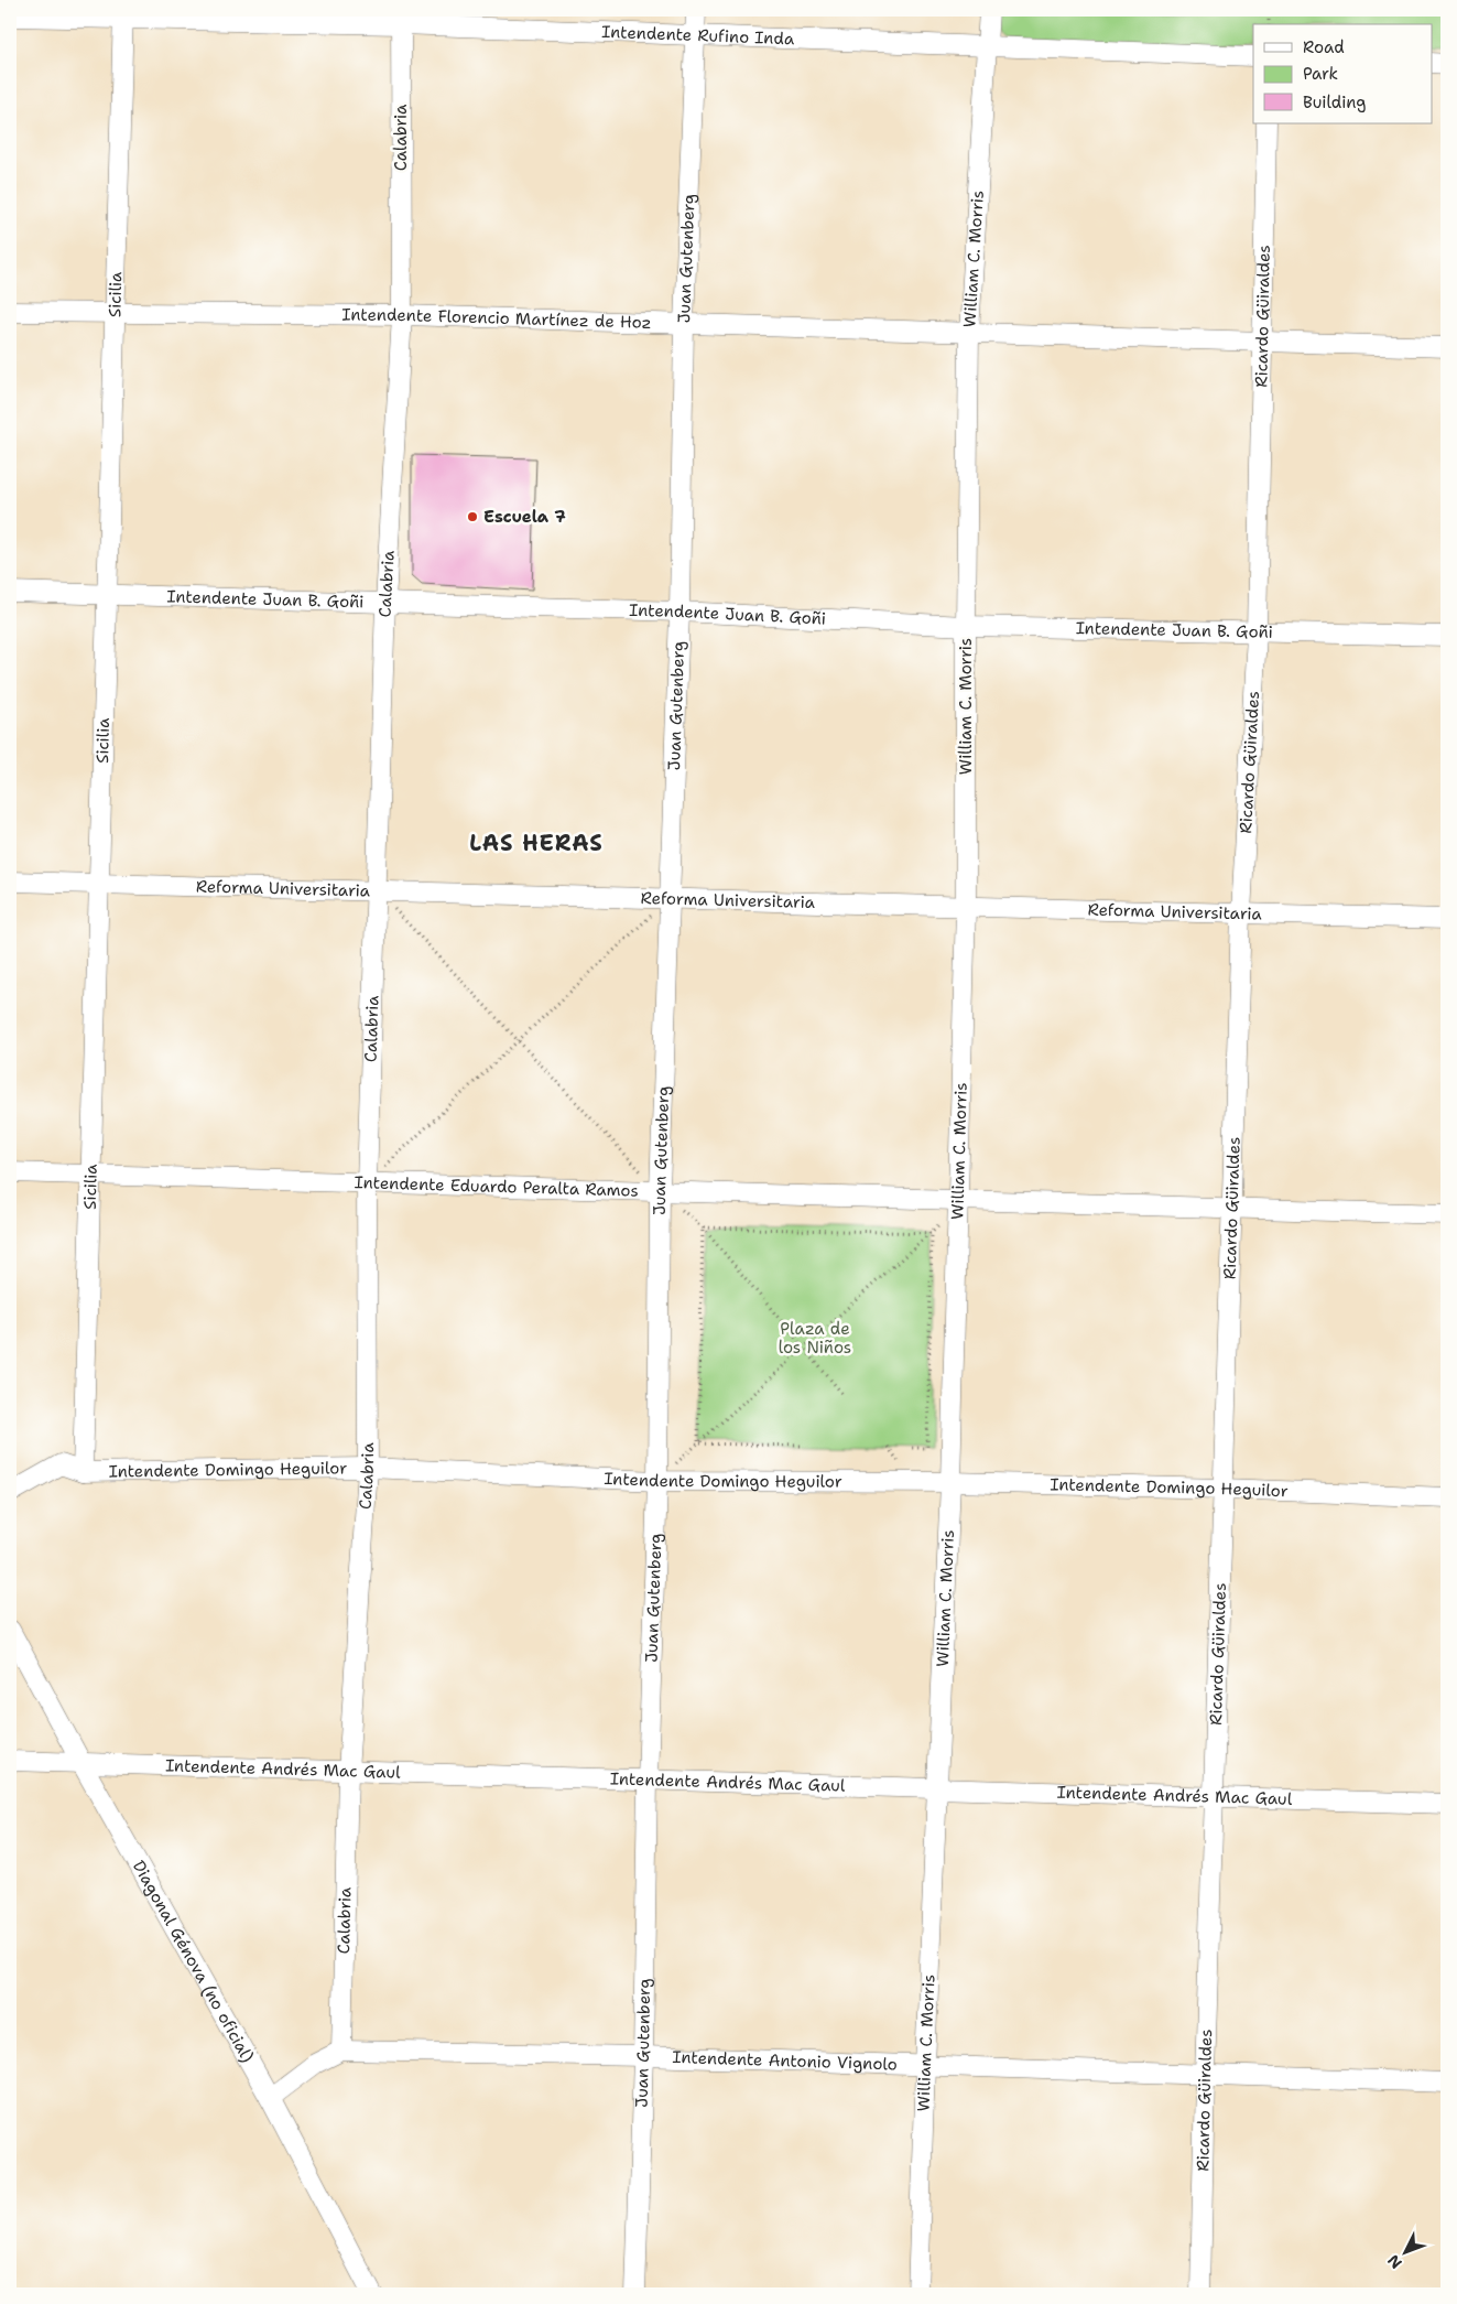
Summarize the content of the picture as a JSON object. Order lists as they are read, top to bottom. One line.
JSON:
{"streets":{"street":["Intendente Rufino Inda","Calabria","Juan Gutenberg","William C. Morris","Sicilia","Ricardo Güiraldes","Intendente Florencio Martínez de Hoz","Intendente Juan B. Goñi","Reforma Universitaria","Intendente Eduardo Peralta Ramos","Intendente Domingo Heguilor","Intendente Andrés Mac Gaul","Diagonal Génova (no oficial)","Intendente Antonio Vignolo"]},"crossings":[["Intendente Rufino Inda","Calabria"],["Intendente Rufino Inda","Juan Gutenberg"],["Intendente Rufino Inda","William C. Morris"],["Intendente Rufino Inda","Sicilia"],["Calabria","Intendente Florencio Martínez de Hoz"],["Calabria","Intendente Juan B. Goñi"],["Calabria","Reforma Universitaria"],["Calabria","Intendente Eduardo Peralta Ramos"],["Calabria","Intendente Domingo Heguilor"],["Calabria","Intendente Andrés Mac Gaul"],["Calabria","Intendente Antonio Vignolo"],["Juan Gutenberg","Intendente Florencio Martínez de Hoz"],["Juan Gutenberg","Intendente Juan B. Goñi"],["Juan Gutenberg","Reforma Universitaria"],["Juan Gutenberg","Intendente Eduardo Peralta Ramos"],["Juan Gutenberg","Intendente Domingo Heguilor"],["Juan Gutenberg","Intendente Andrés Mac Gaul"],["Juan Gutenberg","Intendente Antonio Vignolo"],["William C. Morris","Intendente Florencio Martínez de Hoz"],["William C. Morris","Intendente Juan B. Goñi"],["William C. Morris","Reforma Universitaria"],["William C. Morris","Intendente Eduardo Peralta Ramos"],["William C. Morris","Intendente Domingo Heguilor"],["William C. Morris","Intendente Andrés Mac Gaul"],["William C. Morris","Intendente Antonio Vignolo"],["Sicilia","Intendente Florencio Martínez de Hoz"],["Sicilia","Intendente Juan B. Goñi"],["Sicilia","Reforma Universitaria"],["Sicilia","Intendente Eduardo Peralta Ramos"],["Sicilia","Intendente Domingo Heguilor"],["Ricardo Güiraldes","Intendente Florencio Martínez de Hoz"],["Ricardo Güiraldes","Intendente Juan B. Goñi"],["Ricardo Güiraldes","Reforma Universitaria"],["Ricardo Güiraldes","Intendente Eduardo Peralta Ramos"],["Ricardo Güiraldes","Intendente Domingo Heguilor"],["Ricardo Güiraldes","Intendente Andrés Mac Gaul"],["Ricardo Güiraldes","Intendente Antonio Vignolo"],["Intendente Andrés Mac Gaul","Diagonal Génova (no oficial)"],["Diagonal Génova (no oficial)","Intendente Antonio Vignolo"]],"districts":["LAS HERAS"],"parks":["Plaza de los Niños"],"places":["Escuela 7"],"legend":["Road","Park","Building"],"north":"bottom left"}
